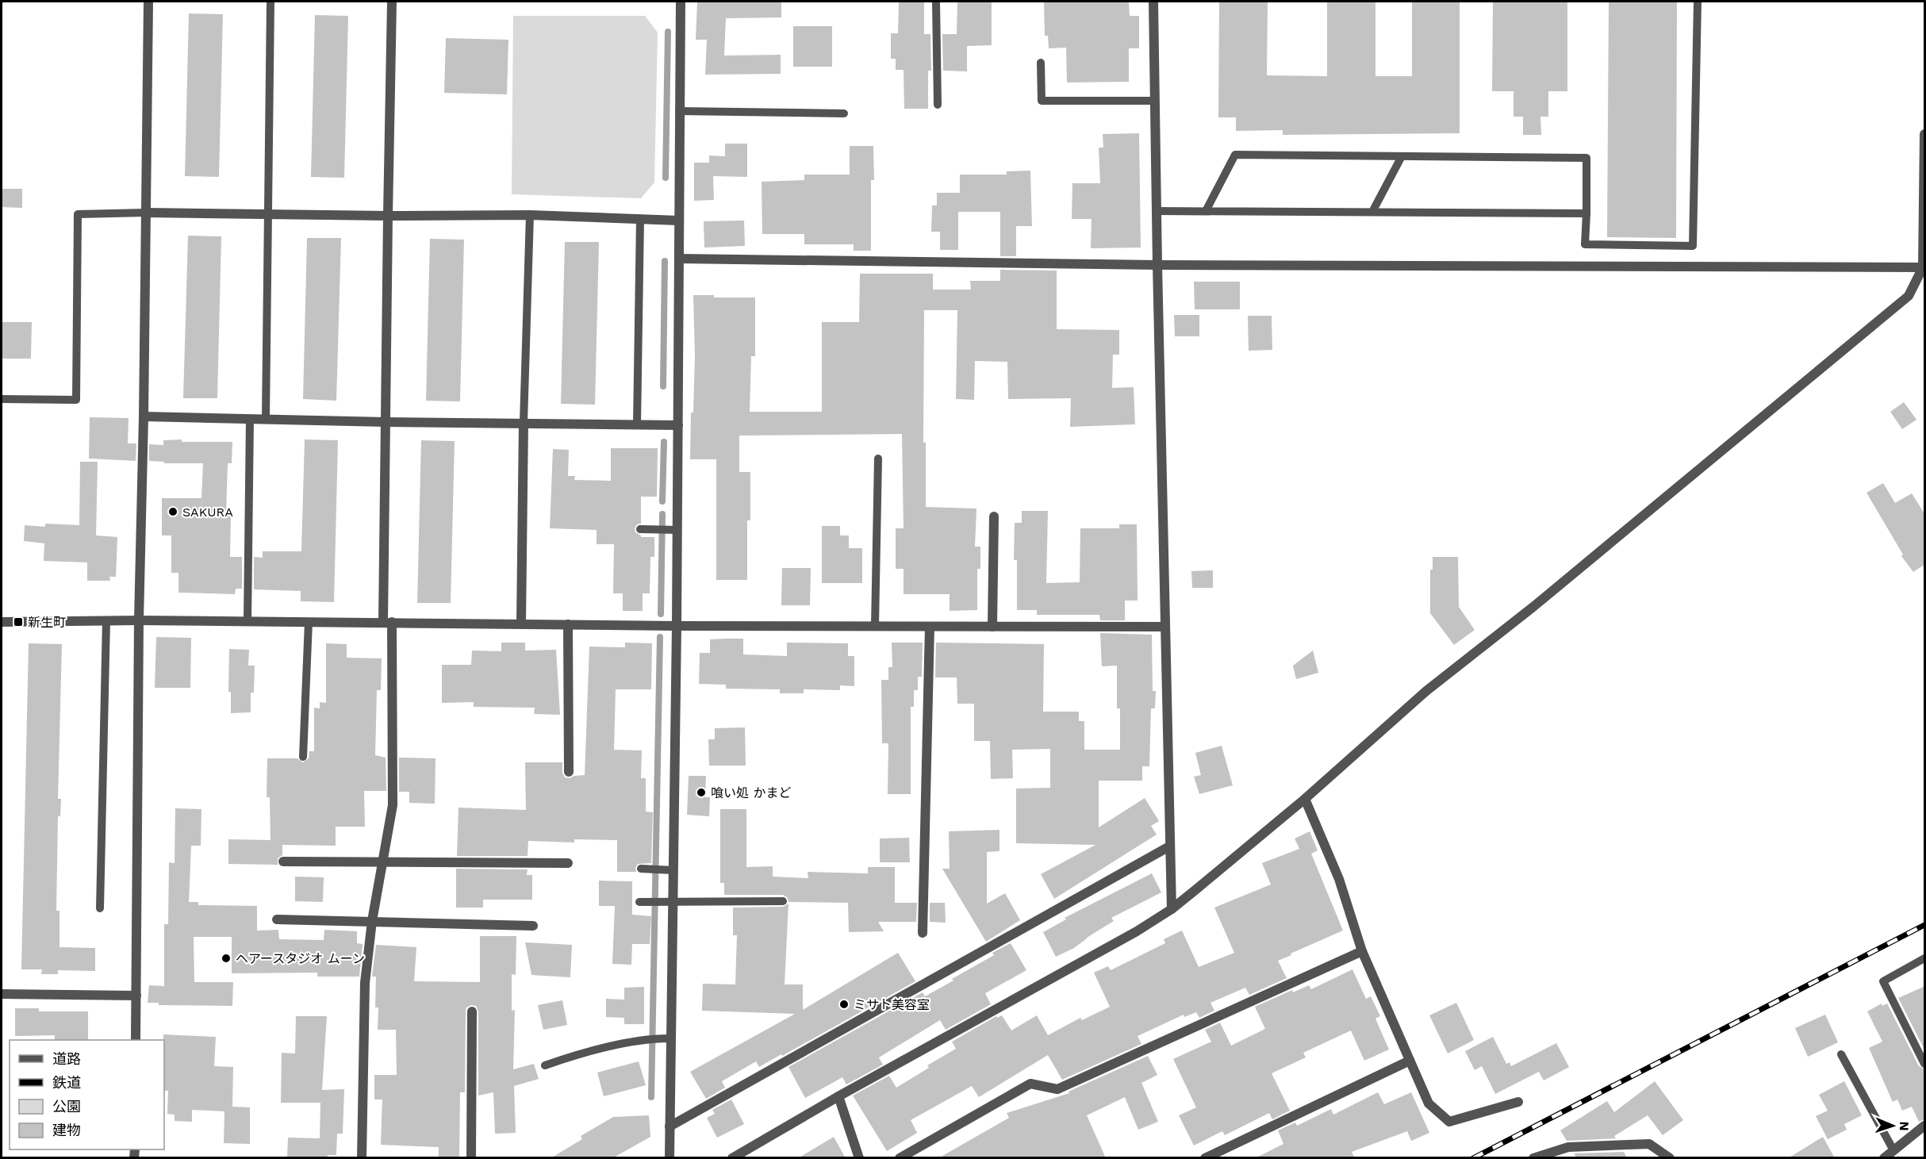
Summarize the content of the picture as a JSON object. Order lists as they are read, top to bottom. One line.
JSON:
{"places":{"other":["SAKURA","喰い処 かまど","ヘアースタジオ ムーン","ミサト美容室"],"transit":["新生町"]},"legend":["道路","鉄道","公園","建物"],"north":"right"}
